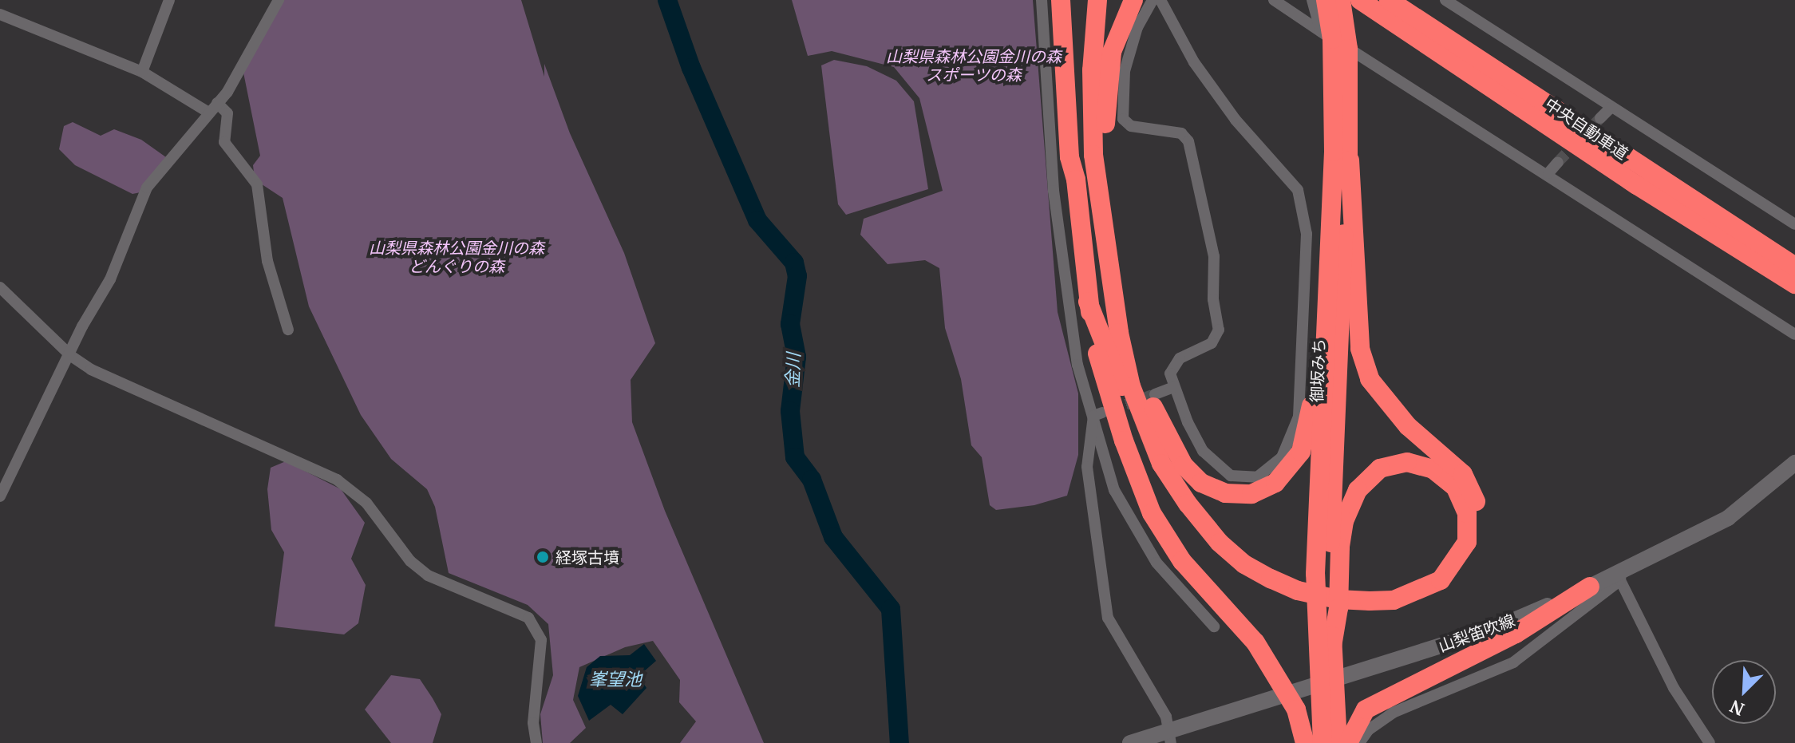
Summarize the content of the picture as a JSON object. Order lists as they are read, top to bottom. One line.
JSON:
{"streets":{"highway":["中央自動車道","御坂みち"],"main road":["山梨笛吹線"]},"water":["金川","峯望池"],"parks":["山梨県森林公園金川の森 スポーツの森","山梨県森林公園金川の森 どんぐりの森"],"places":["経塚古墳"],"north":"bottom left"}
